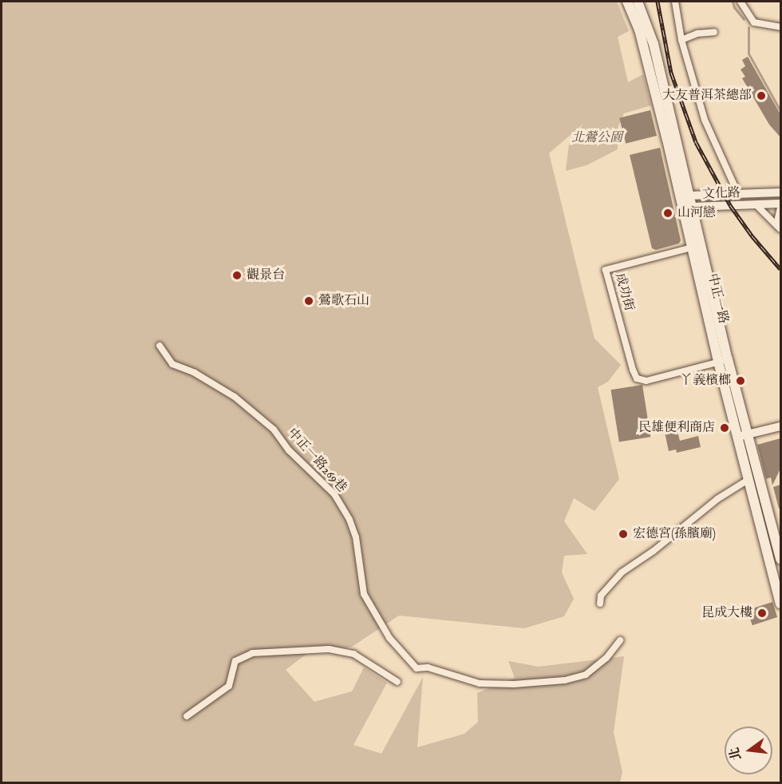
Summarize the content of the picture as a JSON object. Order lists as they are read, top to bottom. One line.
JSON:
{"streets":{"main road":["中正一路"],"street":["文化路","成功街","中正一路269巷"]},"crossings":[["文化路","中正一路"],["成功街","中正一路"]],"parks":["北鶯公園"],"places":["大友普洱茶總部","山河戀","觀景台","鶯歌石山","丫義檳榔","民雄便利商店","宏德宮(孫臏廟)","昆成大樓"],"north":"left"}
